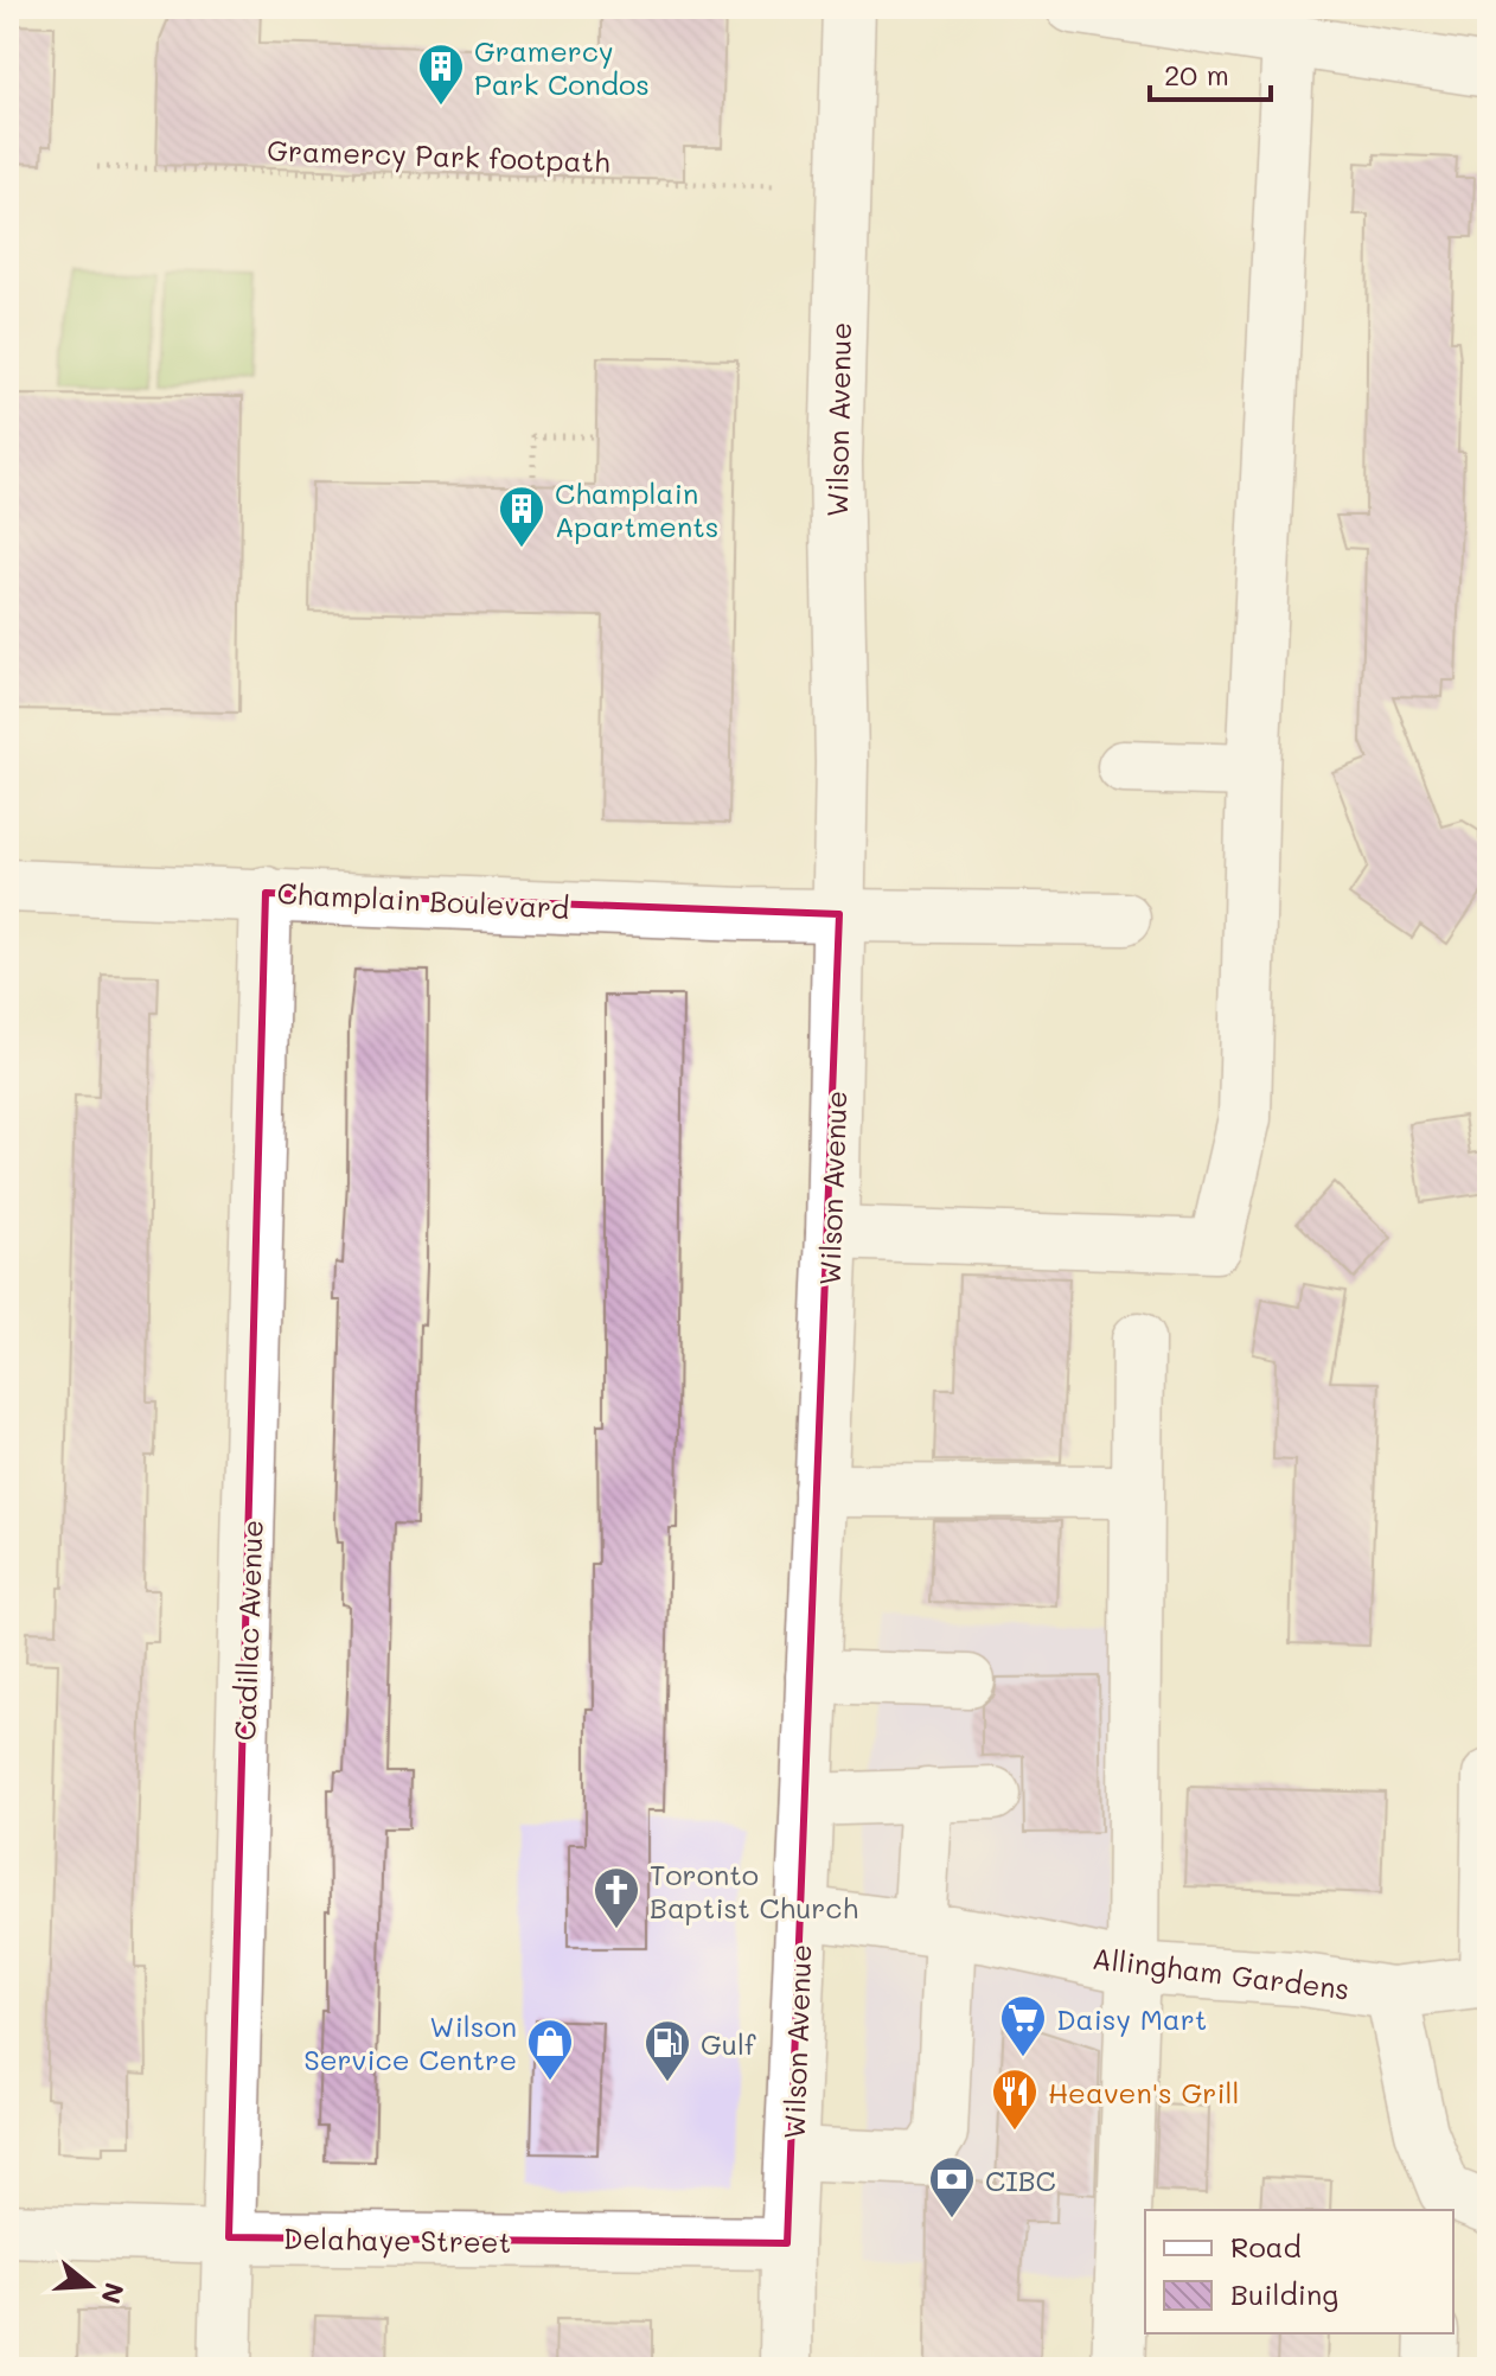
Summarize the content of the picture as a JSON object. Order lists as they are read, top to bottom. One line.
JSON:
{"streets":{"street":["Wilson Avenue","Champlain Boulevard","Cadillac Avenue","Allingham Gardens","Delahaye Street"],"path":["Gramercy Park footpath"]},"crossings":[["Wilson Avenue","Champlain Boulevard"],["Wilson Avenue","Allingham Gardens"],["Wilson Avenue","Delahaye Street"],["Champlain Boulevard","Cadillac Avenue"],["Cadillac Avenue","Delahaye Street"]],"places":{"building":["Gramercy Park Condos","Champlain Apartments"],"church":["Toronto Baptist Church"],"supermarket":["Daisy Mart"],"shop":["Wilson Service Centre"],"fuel station":["Gulf"],"restaurant":["Heaven's Grill"],"bank":["CIBC"]},"legend":["Road","Building"],"scale_bar":"20 m","north":"right"}
